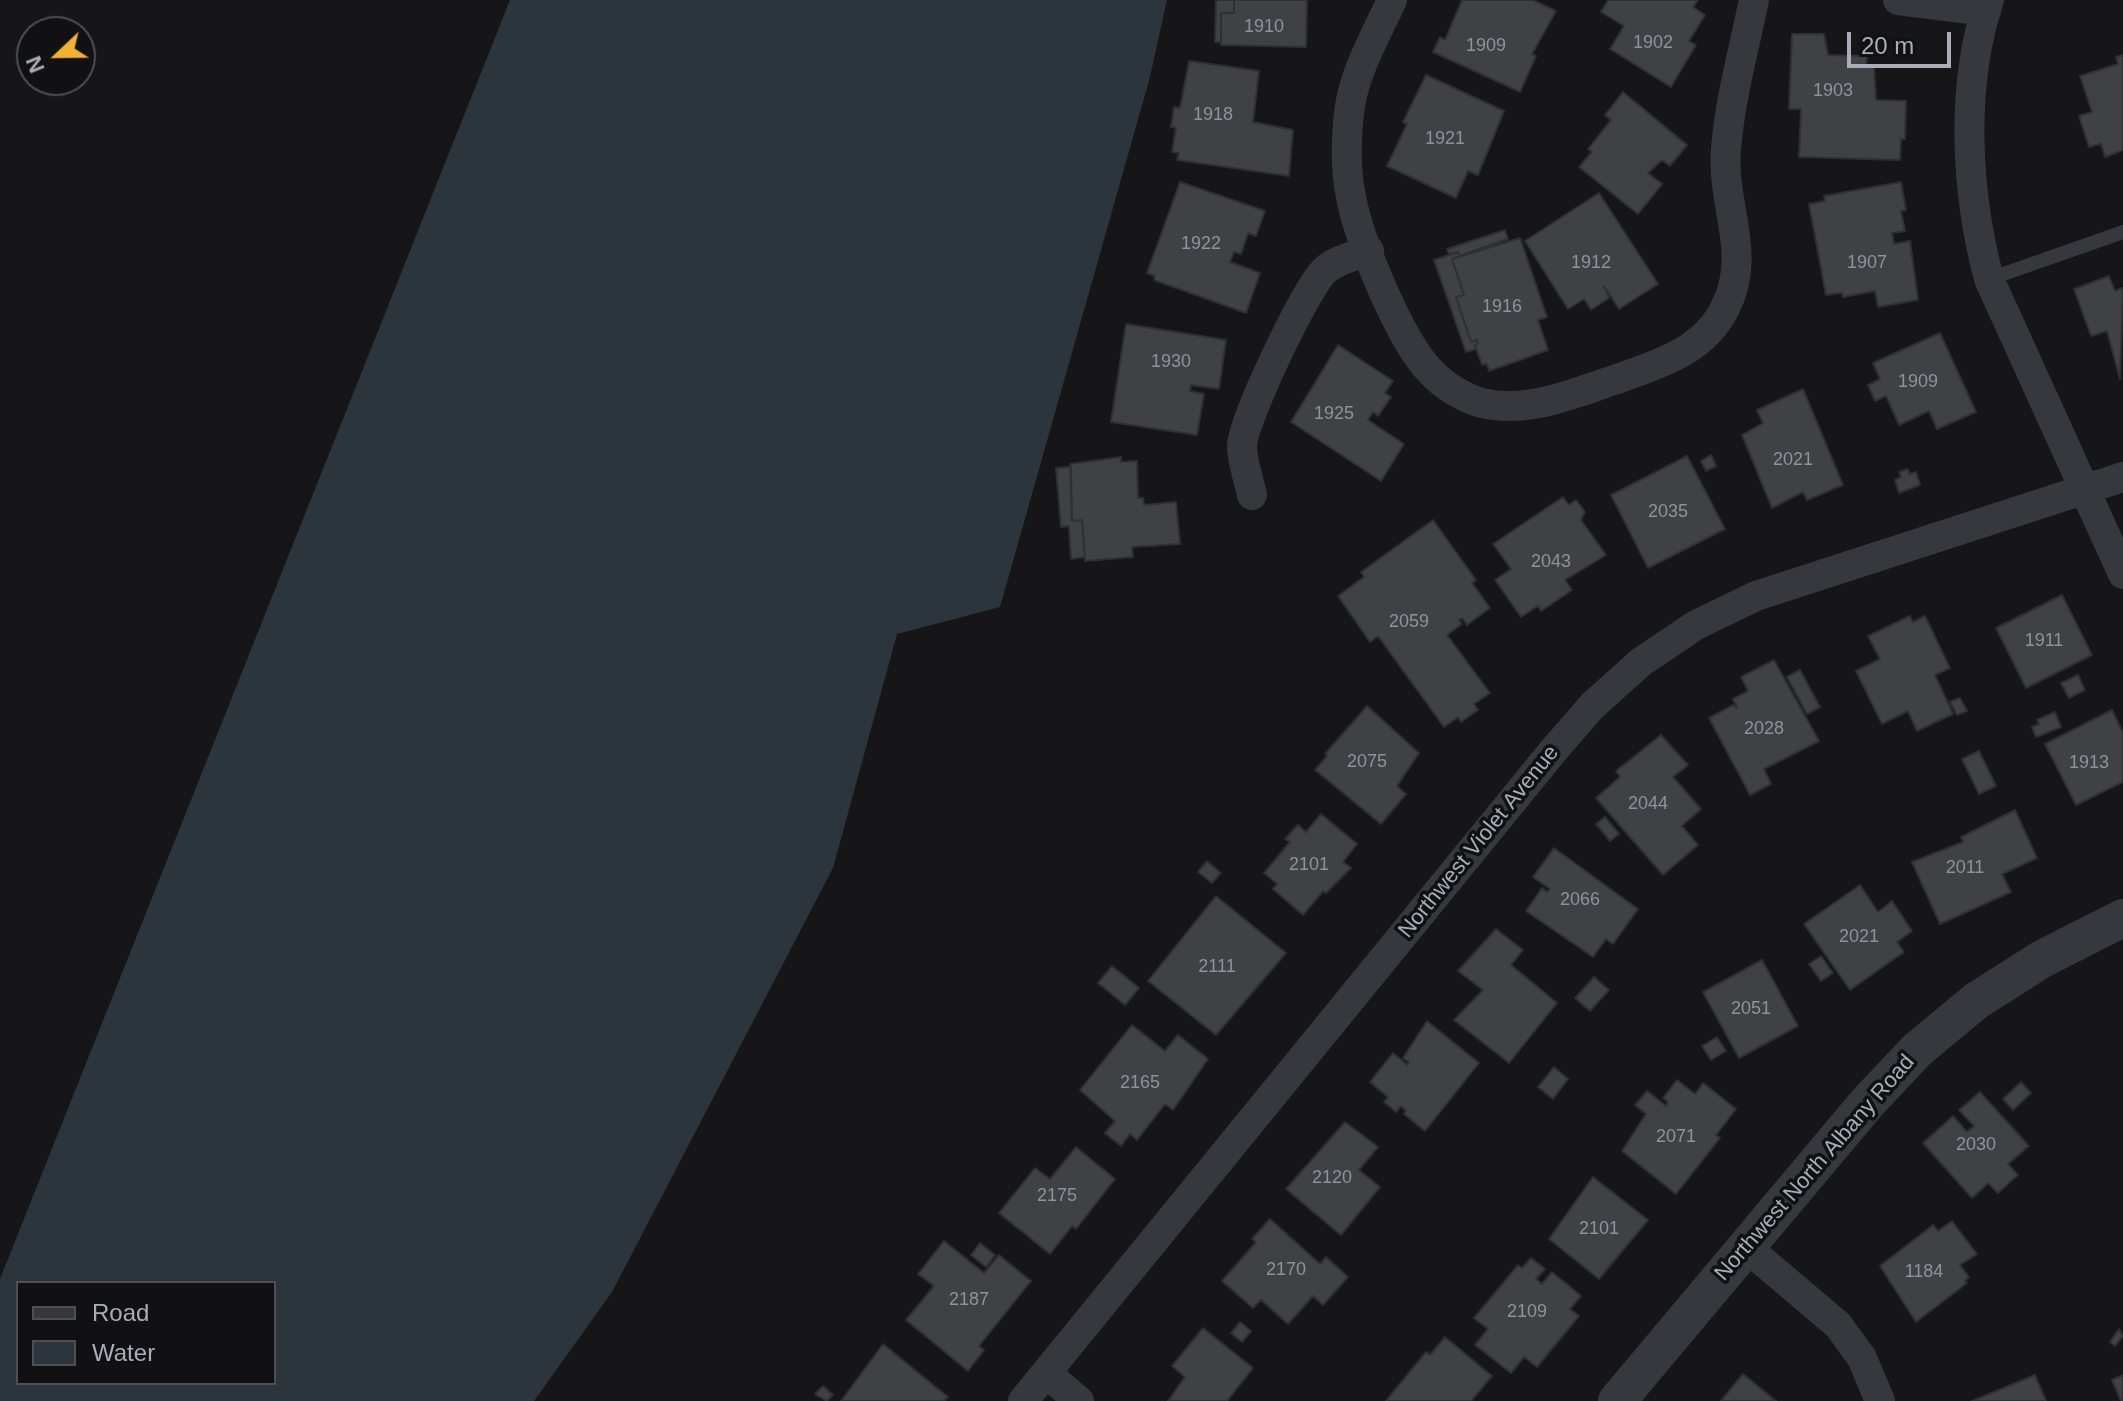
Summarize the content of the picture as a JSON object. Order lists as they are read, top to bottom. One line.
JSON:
{"streets":{"street":["Northwest Violet Avenue","Northwest North Albany Road"]},"house_numbers":["1910","1902","1909","1903","1918","1921","1922","1912","1907","1916","1930","1909","1925","2021","2035","2043","2059","1911","2028","2075","1913","2044","2101","2011","2066","2021","2111","2051","2165","2071","2030","2120","2175","2101","2170","1184","2187","2109"],"legend":["Road","Water"],"scale_bar":"20 m","north":"left"}
